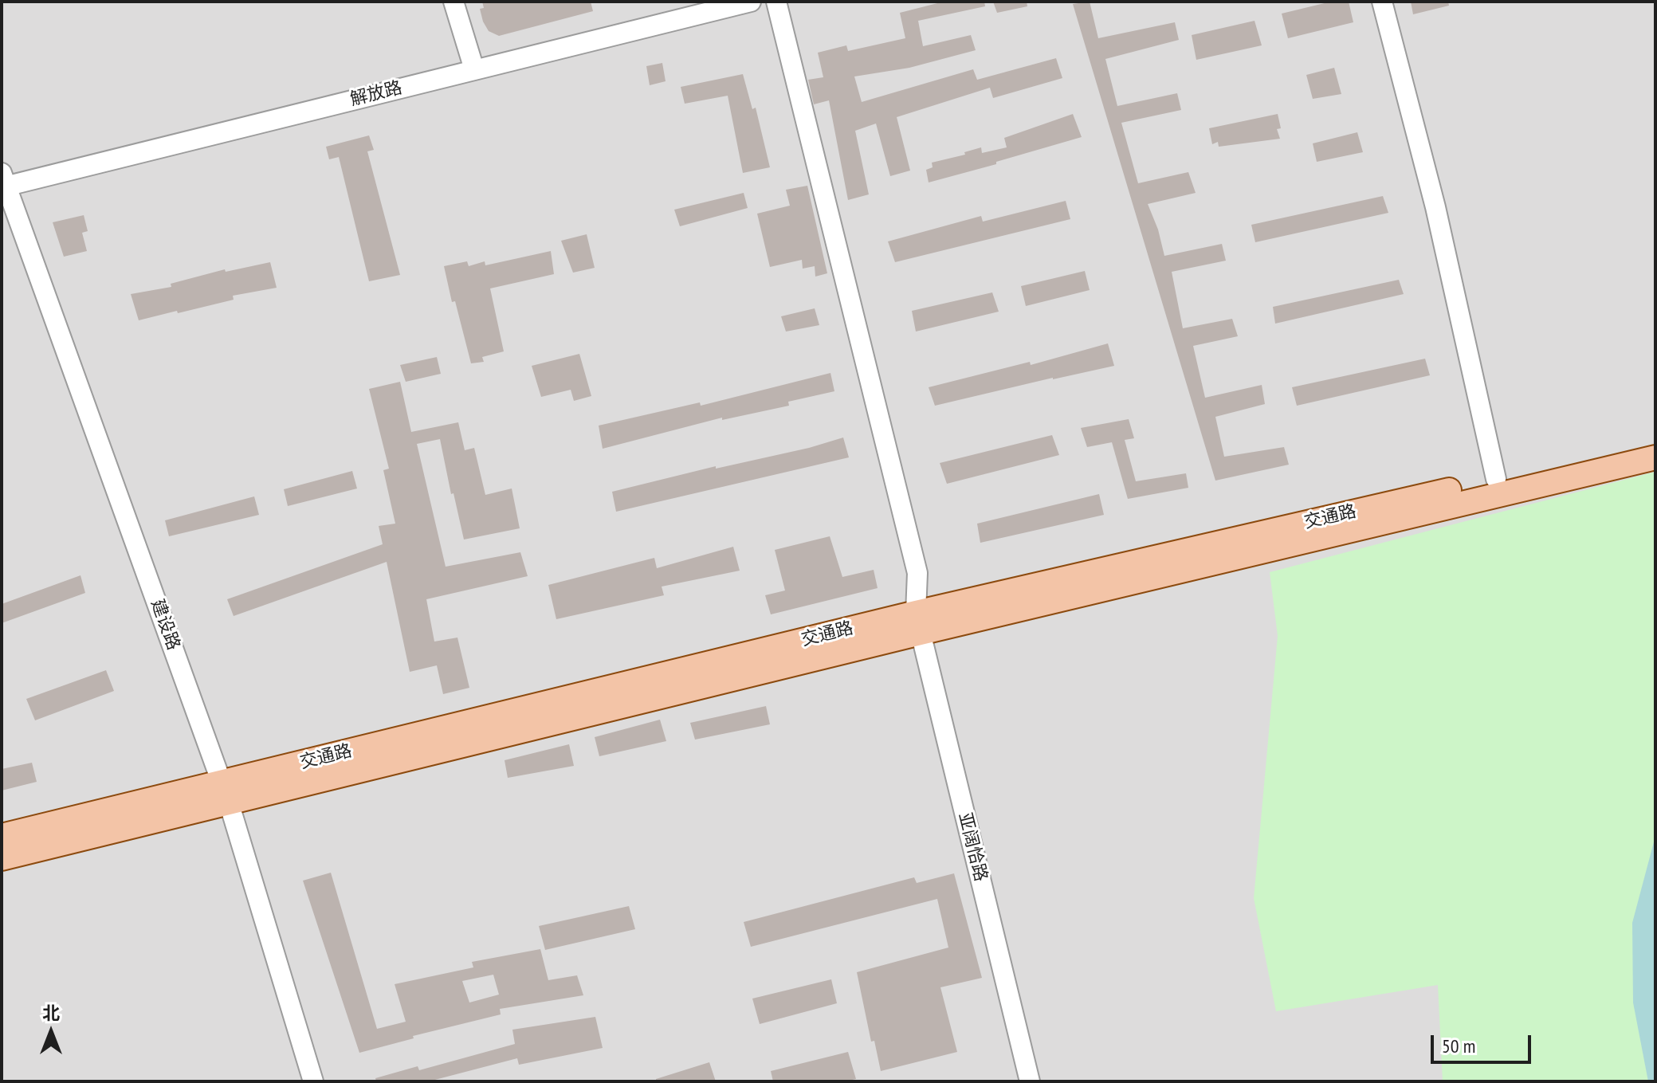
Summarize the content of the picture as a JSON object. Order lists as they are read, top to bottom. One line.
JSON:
{"streets":{"main road":["交通路"],"street":["解放路","建设路","亚阔恰路"]},"crossings":[["解放路","建设路"],["交通路","建设路"],["交通路","亚阔恰路"]],"scale_bar":"50 m","north":"top"}
